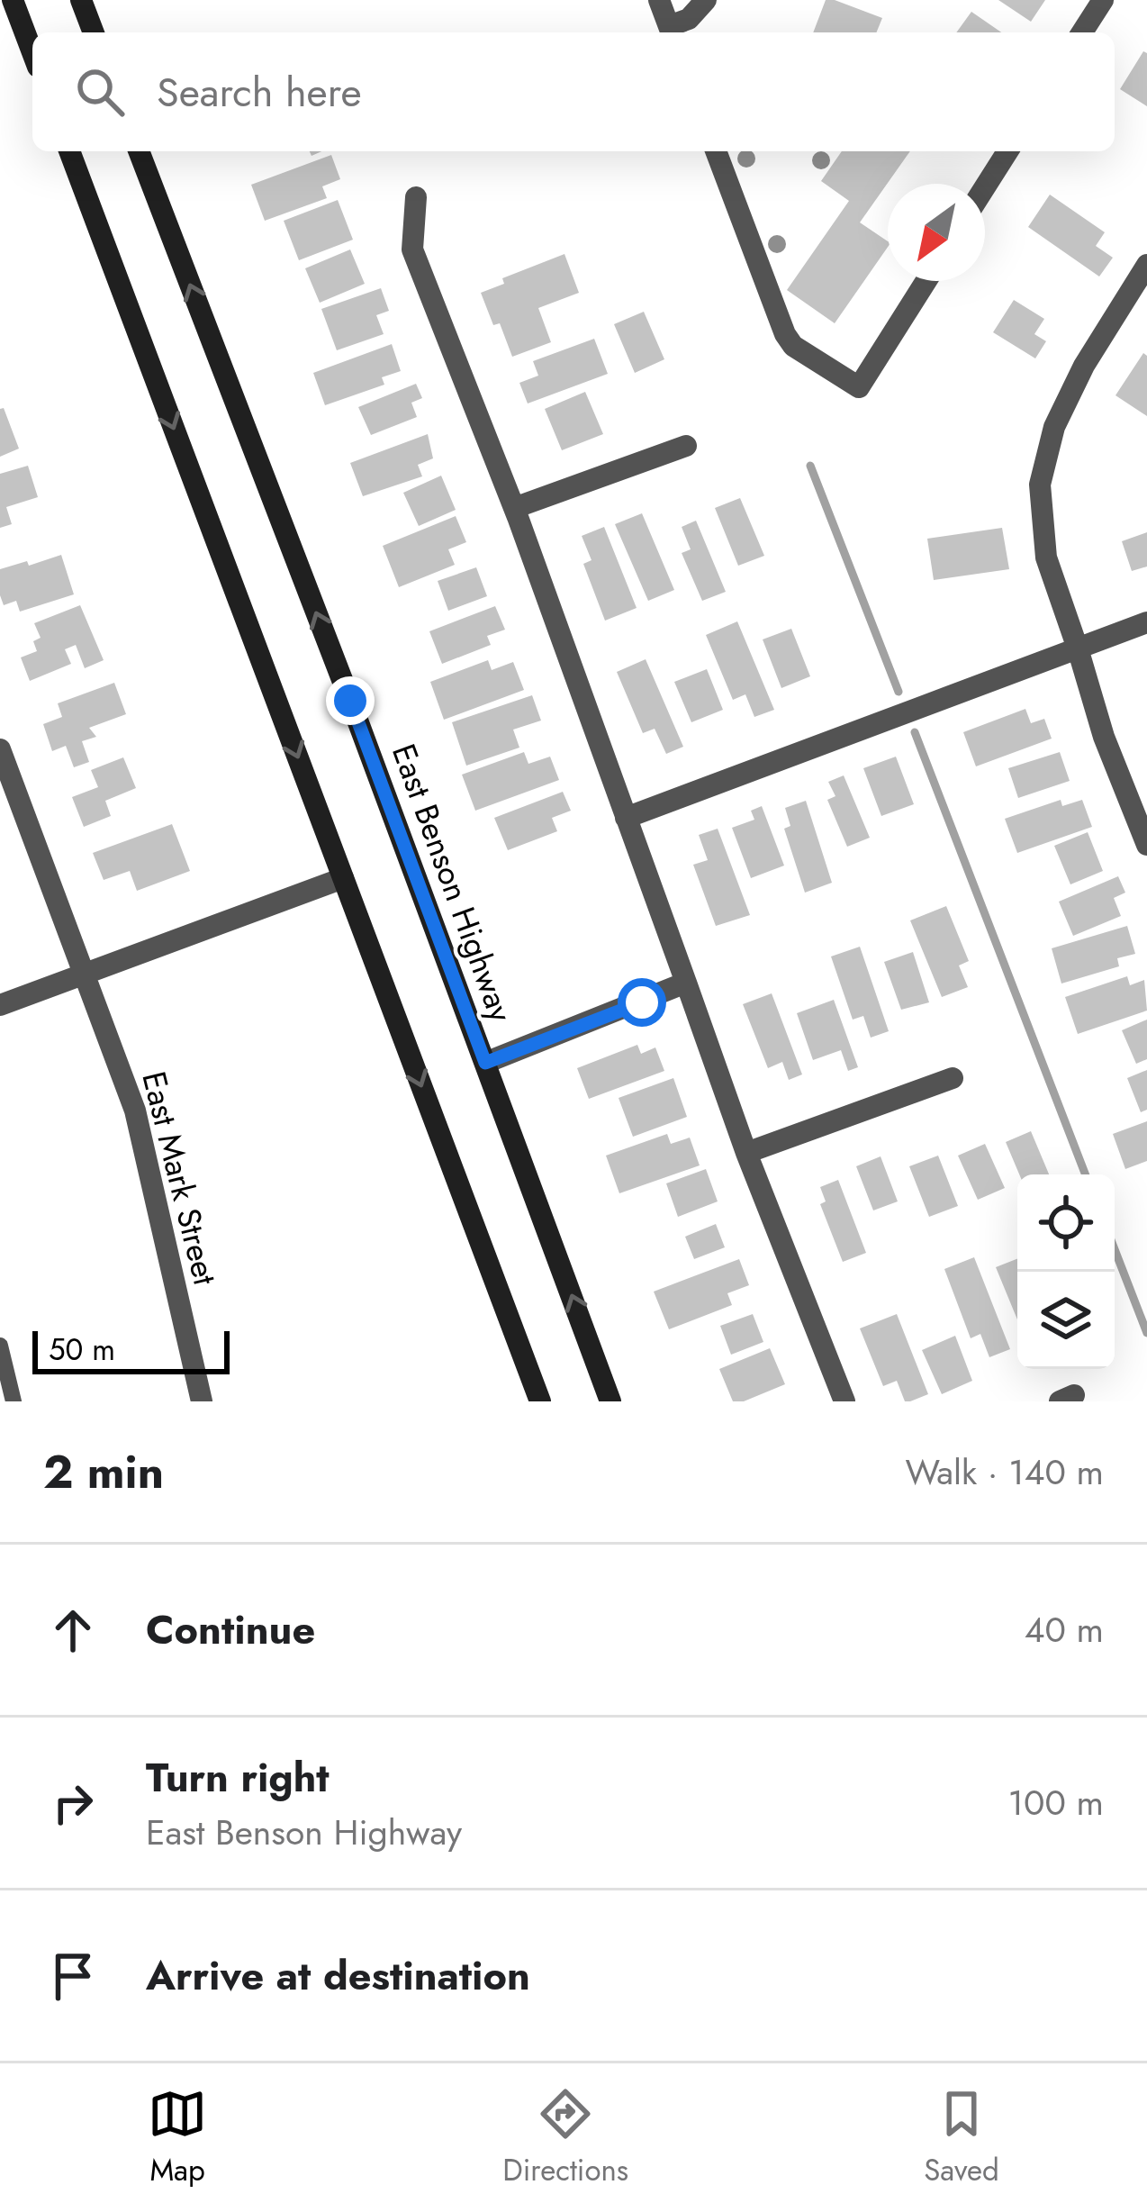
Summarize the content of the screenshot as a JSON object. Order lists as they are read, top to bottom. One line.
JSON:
{"streets":{"main road":["East Benson Highway"],"street":["East Mark Street"]},"scale_bar":"50 m","north":"bottom left","page":{"search":"Search here","scale":"50 m","heading":["2 min","Walk · 140 m"],"list":[["Continue","40 m"],["Turn right","East Benson Highway","100 m"],"Arrive at destination"],"nav":["Map","Directions","Saved"]}}
